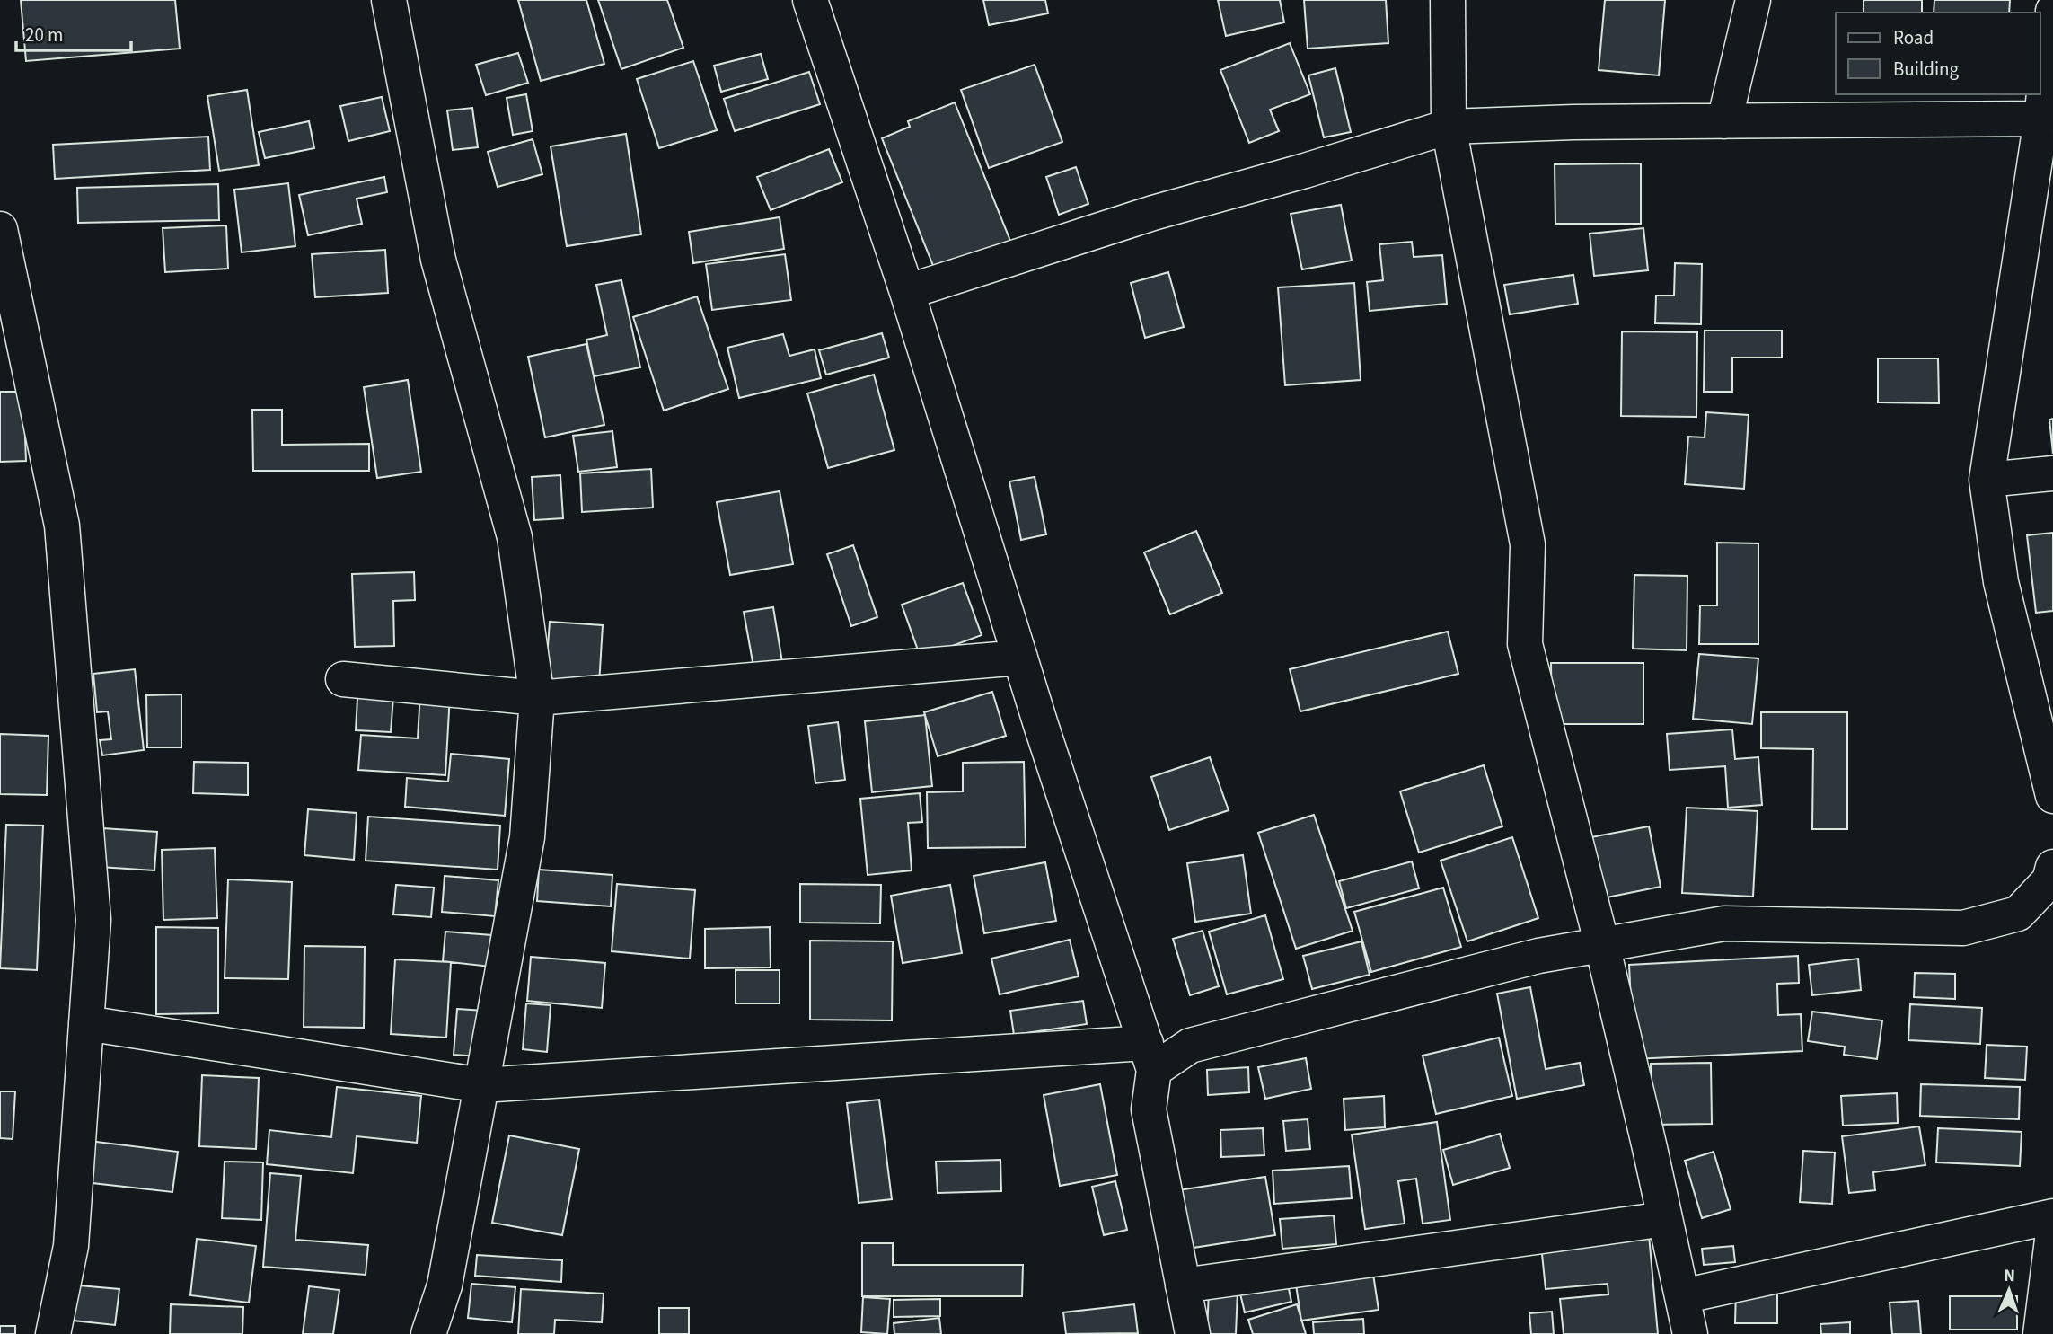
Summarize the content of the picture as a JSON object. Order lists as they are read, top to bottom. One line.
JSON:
{"legend":["Road","Building"],"scale_bar":"20 m","north":"top"}
